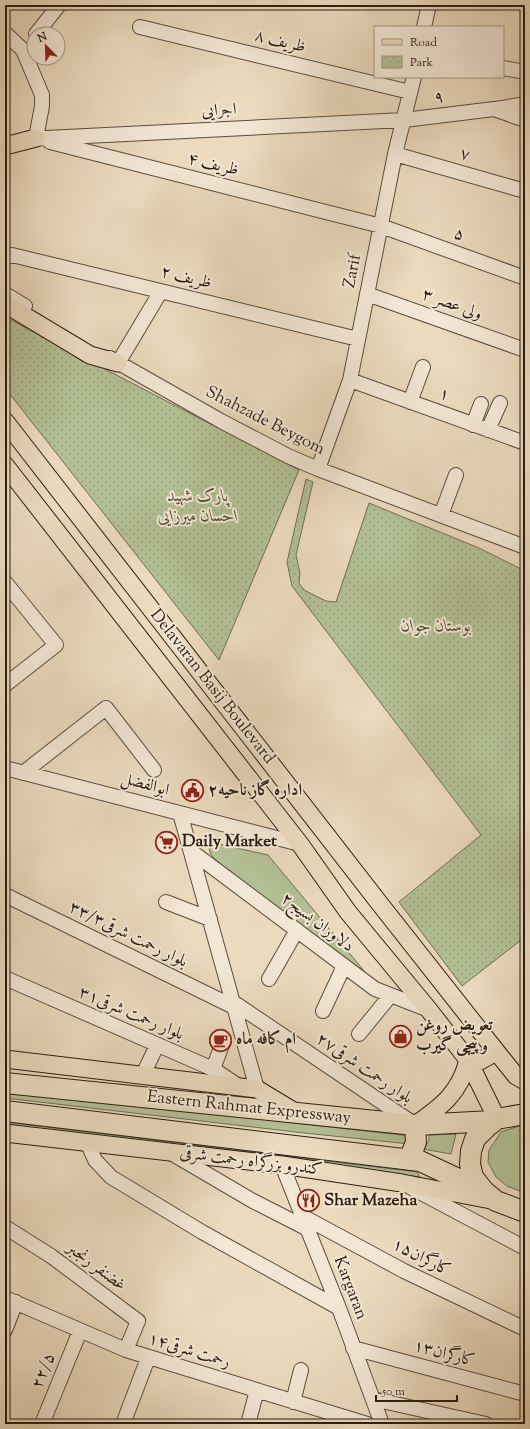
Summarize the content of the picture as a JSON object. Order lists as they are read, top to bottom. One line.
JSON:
{"streets":{"highway":["Eastern Rahmat Expressway"],"main road":["Delavaran Basij Boulevard","کندرو بزرگراه رحمت شرقی"],"street":["ظریف ۸","۹","اجرایی","۷","ظریف ۴","۵","Zarif","ظریف ۲","ولی عصر ۳","۱","Shahzade Beygom","ابوالفضل","دلاوران بسیج۲","بلوار رحمت شرقی۳۳/۳","بلوار رحمت شرقی۳۱","بلوار رحمت شرقی۲۷","۱۵کارگران","غضنفر رنجبر","Kargaran","۱۴رحمت شرقی","کارگران۱۳","۲۲/۵"]},"crossings":[["ظریف ۸","Zarif"],["۹","اجرایی"],["۹","Zarif"],["اجرایی","ظریف ۴"],["اجرایی","Zarif"],["۷","Zarif"],["ظریف ۴","۵"],["ظریف ۴","Zarif"],["۵","Zarif"],["Zarif","ظریف ۲"],["Zarif","ولی عصر ۳"],["Zarif","۱"],["Zarif","Shahzade Beygom"],["Delavaran Basij Boulevard","ابوالفضل"],["Delavaran Basij Boulevard","دلاوران بسیج۲"],["Delavaran Basij Boulevard","Eastern Rahmat Expressway"],["بلوار رحمت شرقی۳۳/۳","بلوار رحمت شرقی۲۷"],["بلوار رحمت شرقی۲۷","Eastern Rahmat Expressway"],["Eastern Rahmat Expressway","کندرو بزرگراه رحمت شرقی"],["کندرو بزرگراه رحمت شرقی","۱۵کارگران"],["کندرو بزرگراه رحمت شرقی","Kargaran"],["۱۵کارگران","Kargaran"],["غضنفر رنجبر","۱۴رحمت شرقی"],["Kargaran","کارگران۱۳"],["۱۴رحمت شرقی","۲۲/۵"]],"parks":["پارک شهید احسان میرزایی","بوستان جوان"],"places":{"public building":["اداره گاز ناحیه۲"],"supermarket":["Daily Market"],"shop":["تعویض روغن و پیچی گیرب"],"cafe":["ام کافه ماه"],"restaurant":["Shar Mazeha"]},"legend":["Road","Park"],"scale_bar":"50 m","north":"top left"}
